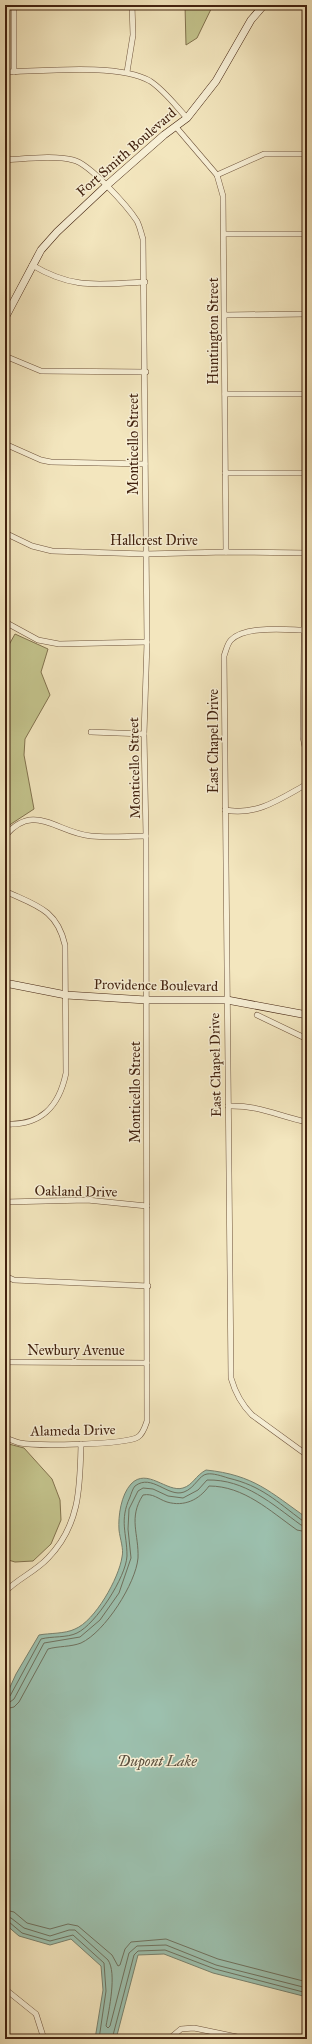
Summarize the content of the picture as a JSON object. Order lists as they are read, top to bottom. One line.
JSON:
{"streets":{"street":["Fort Smith Boulevard","Huntington Street","Monticello Street","Hallcrest Drive","East Chapel Drive","Providence Boulevard","Oakland Drive","Newbury Avenue","Alameda Drive"]},"crossings":[["Fort Smith Boulevard","Huntington Street"],["Fort Smith Boulevard","Monticello Street"],["Huntington Street","Hallcrest Drive"],["Monticello Street","Hallcrest Drive"],["Monticello Street","Providence Boulevard"],["Monticello Street","Oakland Drive"],["Monticello Street","Newbury Avenue"],["Monticello Street","Alameda Drive"],["East Chapel Drive","Providence Boulevard"],["Newbury Avenue","Alameda Drive"]],"water":["Dupont Lake"]}
